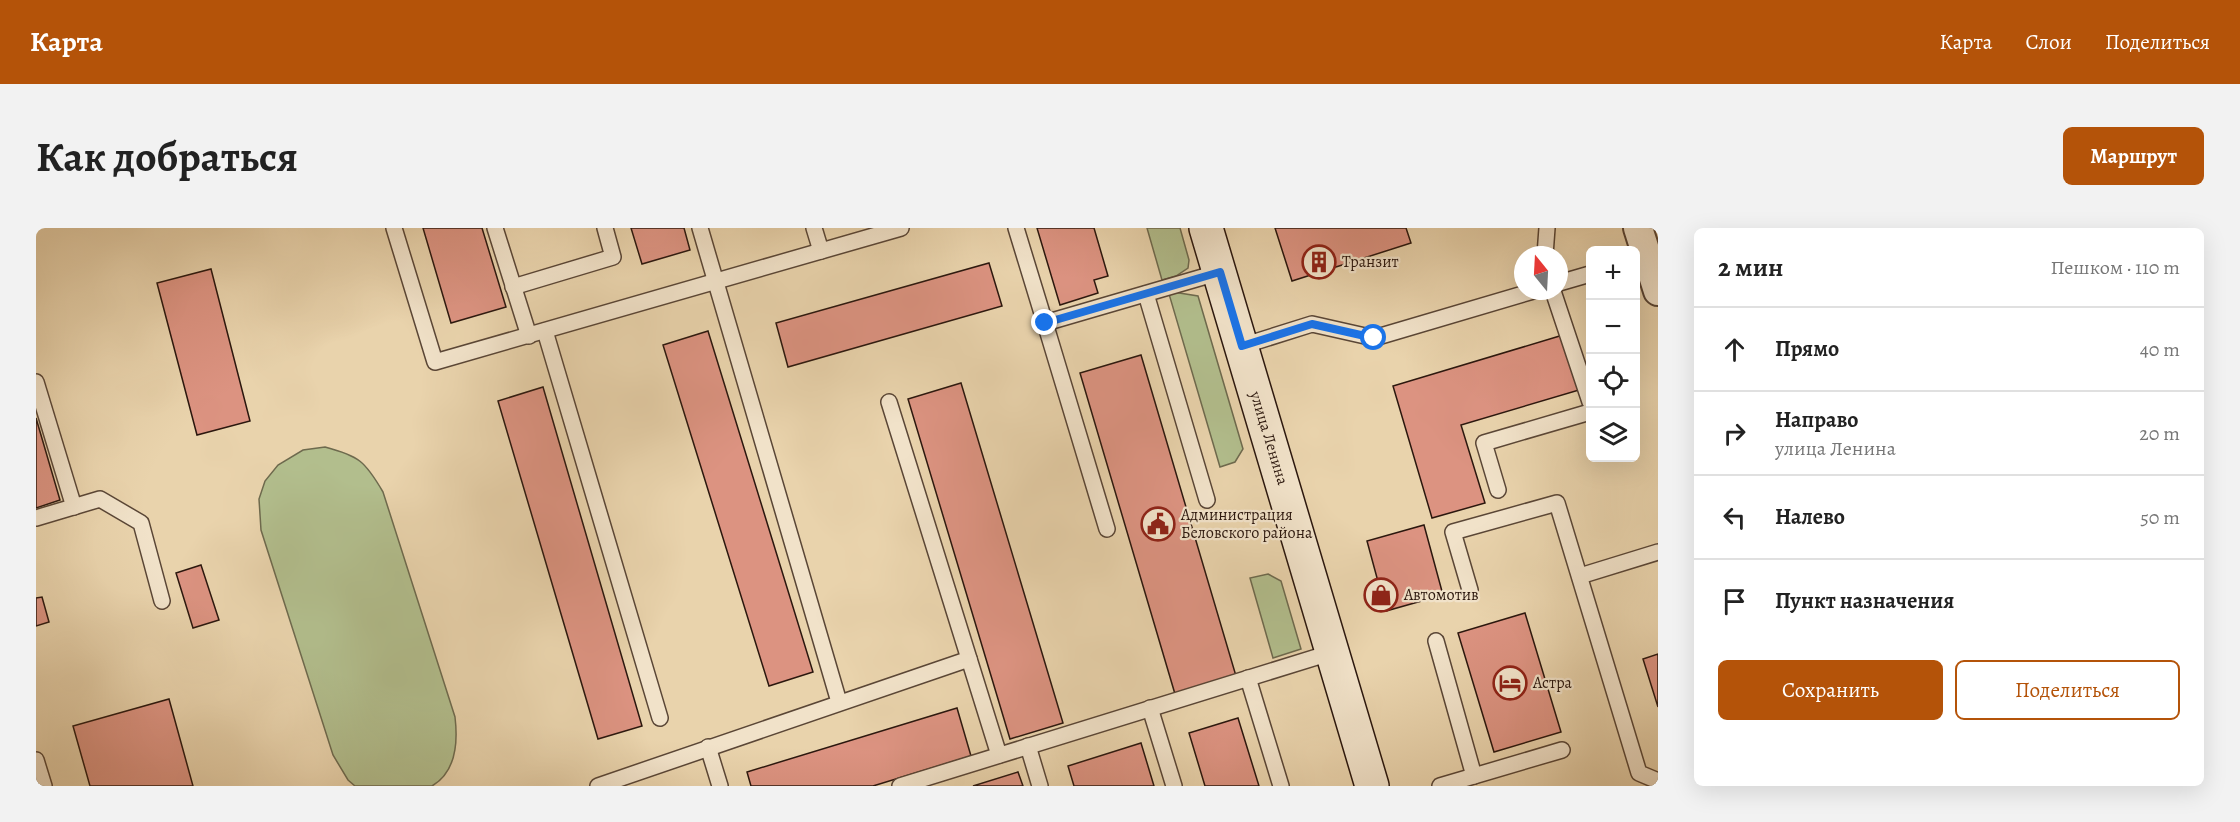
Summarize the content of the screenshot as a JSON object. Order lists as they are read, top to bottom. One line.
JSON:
{"streets":{"street":["улица Ленина"]},"places":{"building":["Транзит"],"public building":["Администрация Беловского района"],"shop":["Автомотив"],"hotel":["Астра"]},"north":"top","page":{"header":"Карта","nav":["Карта","Слои","Поделиться"],"buttons":["Маршрут",["Сохранить","Поделиться"]],"title":"Как добраться","heading":["2 мин","Пешком · 110 m"],"map_buttons":["+","−"],"list":[["Прямо","40 m"],["Направо","улица Ленина","20 m"],["Налево","50 m"],"Пункт назначения"]}}
